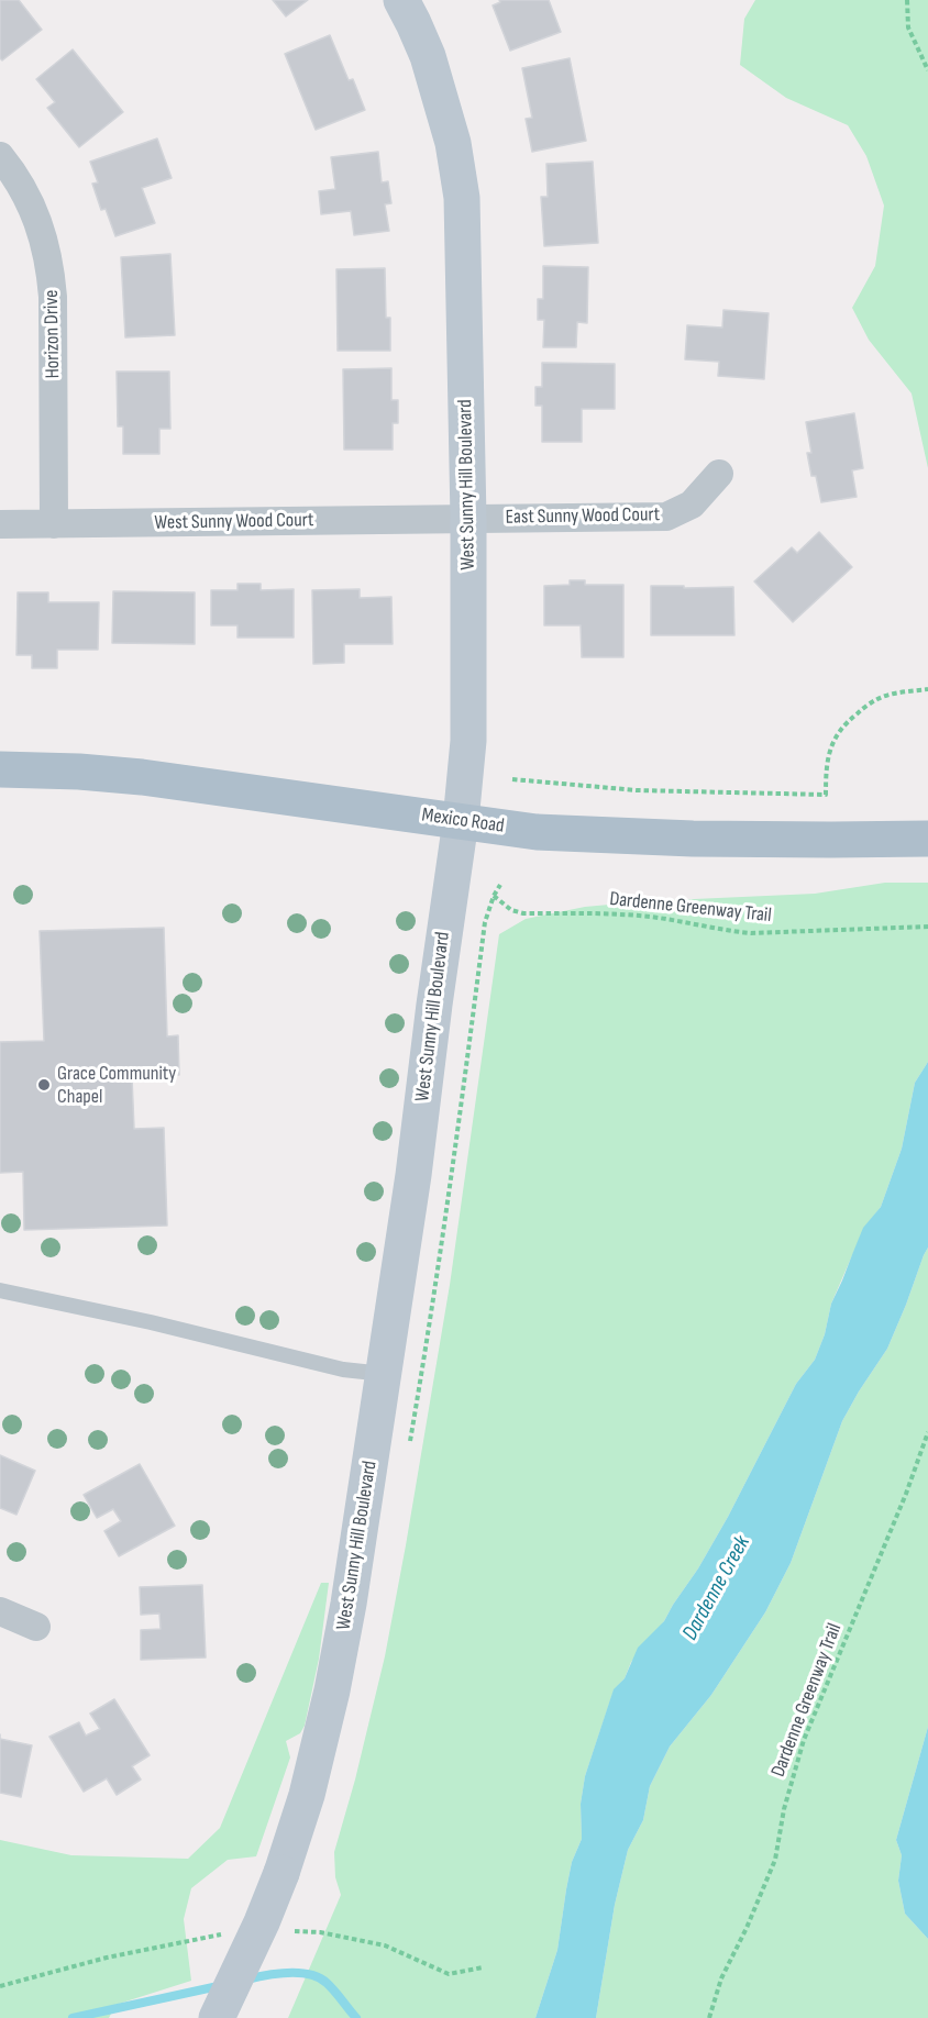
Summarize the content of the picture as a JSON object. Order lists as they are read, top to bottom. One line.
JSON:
{"streets":{"main road":["Mexico Road"],"street":["Horizon Drive","West Sunny Hill Boulevard","East Sunny Wood Court","West Sunny Wood Court"],"path":["Dardenne Greenway Trail"]},"crossings":[["Horizon Drive","West Sunny Wood Court"],["West Sunny Hill Boulevard","East Sunny Wood Court"],["West Sunny Hill Boulevard","West Sunny Wood Court"],["West Sunny Hill Boulevard","Mexico Road"],["East Sunny Wood Court","West Sunny Wood Court"]],"water":["Dardenne Creek"],"places":["Grace Community Chapel"]}
